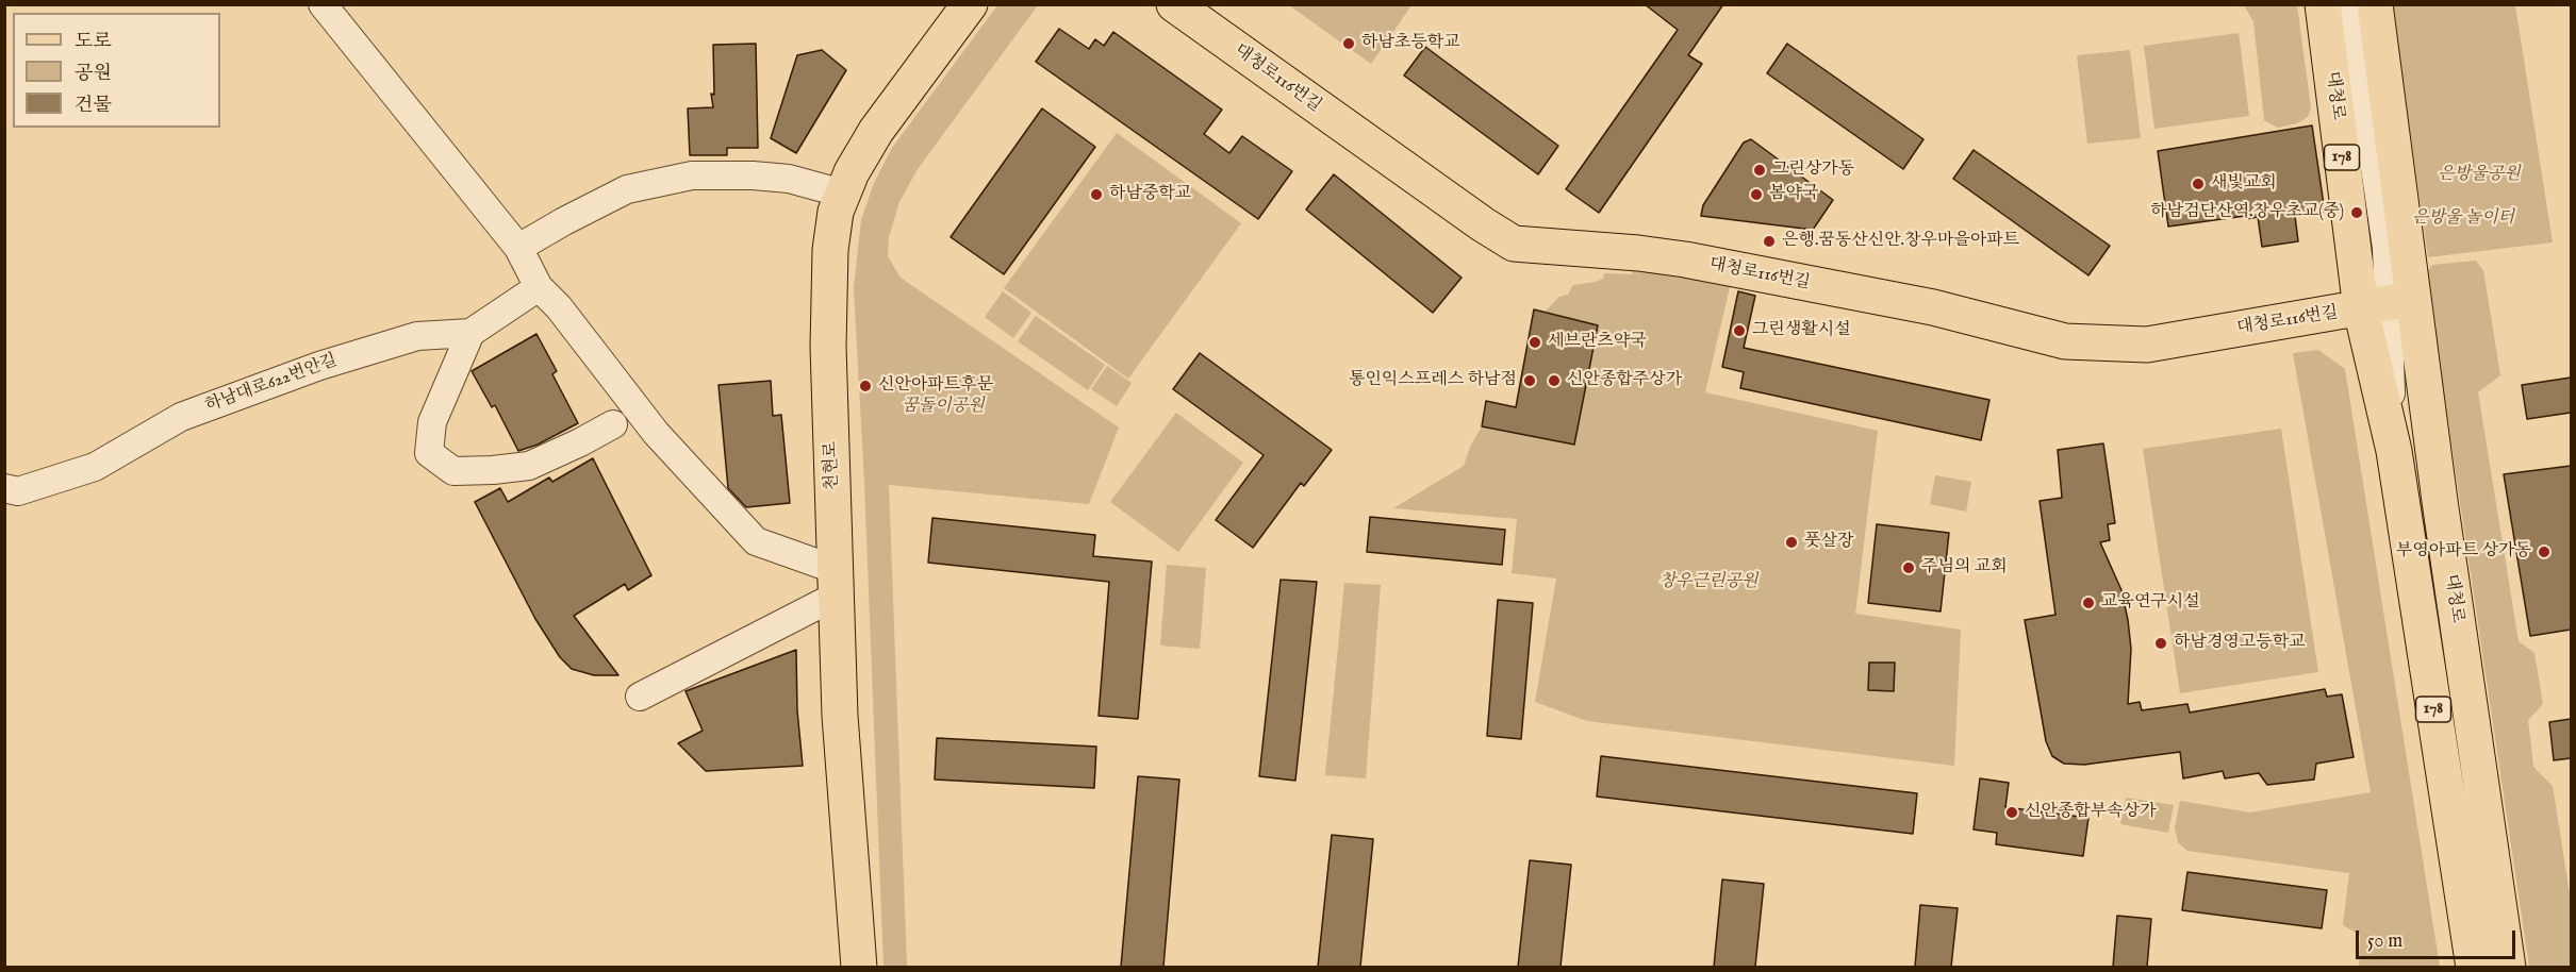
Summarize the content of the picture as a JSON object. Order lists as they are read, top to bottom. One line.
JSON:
{"streets":{"main road":["대청로116번길","대청로","178","천현로"],"street":["하남대로622번안길"]},"crossings":[["대청로116번길","대청로"]],"parks":["은방울공원","은방울 놀이터","꿈돌이공원","창우근린공원"],"places":["하남초등학교","그린상가동","새빛교회","하남중학교","봄약국","하남검단산역.창우초교(중)","은행.꿈동산신안.창우마을아파트","그린생활시설","세브란츠약국","통인익스프레스 하남점","신안종합주상가","신안아파트후문","풋살장","부영아파트 상가동","주님의 교회","교육연구시설","하남경영고등학교","신안종합부속상가"],"legend":["도로","공원","건물"],"scale_bar":"50 m"}
